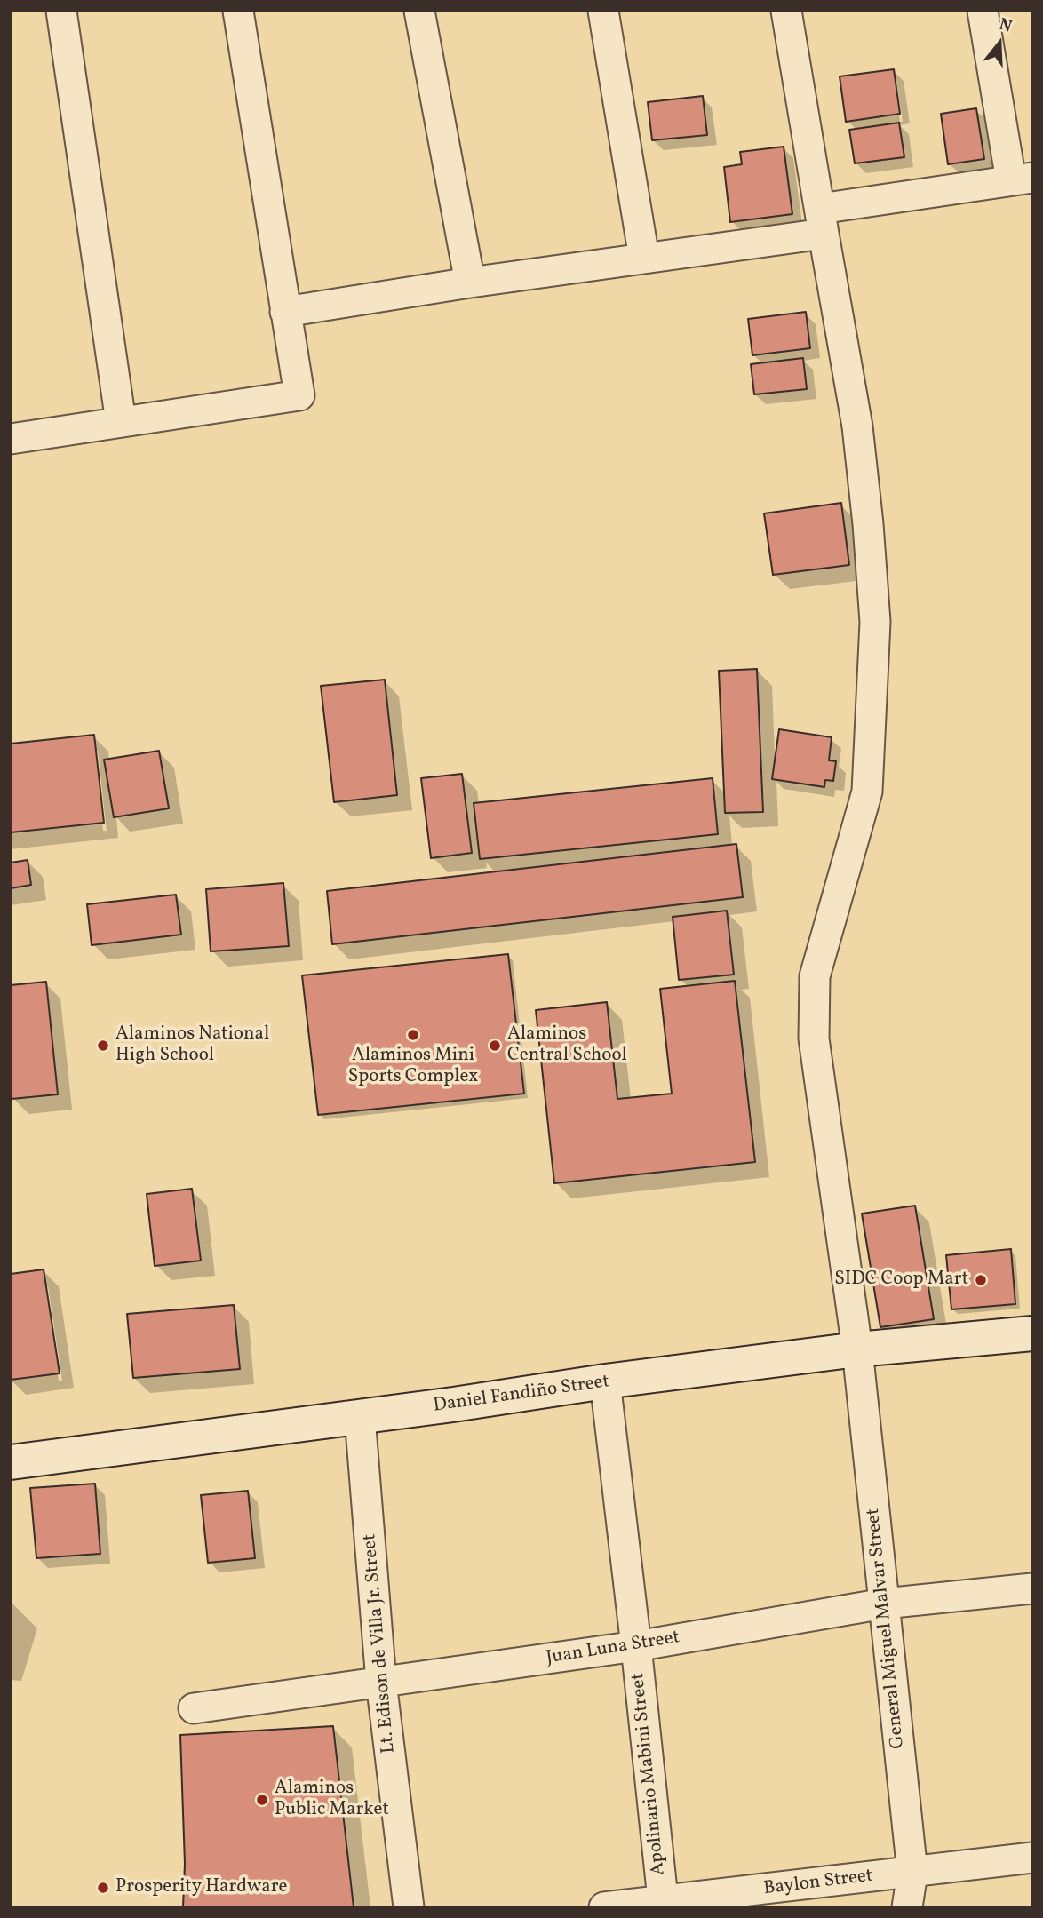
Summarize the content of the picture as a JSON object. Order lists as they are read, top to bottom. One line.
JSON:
{"streets":{"street":["Daniel Fandiño Street","General Miguel Malvar Street","Lt. Edison de Villa Jr. Street","Juan Luna Street","Apolinario Mabini Street","Baylon Street"]},"crossings":[["Daniel Fandiño Street","General Miguel Malvar Street"],["Daniel Fandiño Street","Lt. Edison de Villa Jr. Street"],["Daniel Fandiño Street","Apolinario Mabini Street"],["General Miguel Malvar Street","Juan Luna Street"],["General Miguel Malvar Street","Baylon Street"],["Lt. Edison de Villa Jr. Street","Juan Luna Street"],["Juan Luna Street","Apolinario Mabini Street"],["Apolinario Mabini Street","Baylon Street"]],"places":["Alaminos Mini Sports Complex","Alaminos National High School","Alaminos Central School","SIDC Coop Mart","Alaminos Public Market","Prosperity Hardware"],"north":"top"}
